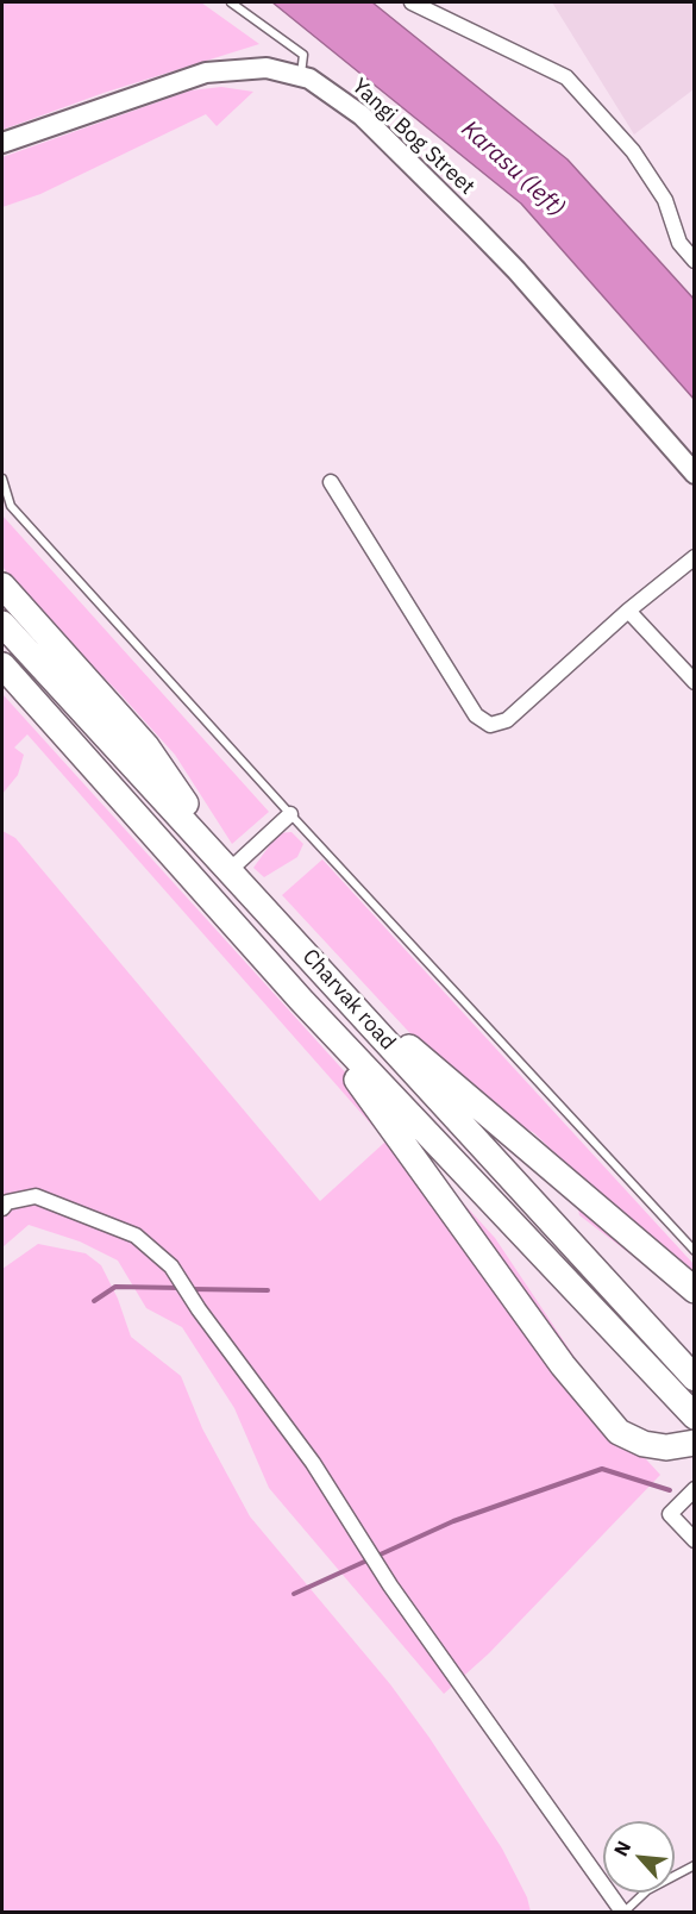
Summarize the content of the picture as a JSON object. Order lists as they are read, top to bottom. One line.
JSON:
{"streets":{"highway":["Charvak road"],"main road":["Yangi Bog Street"]},"water":["Karasu (left)"],"north":"top left"}
